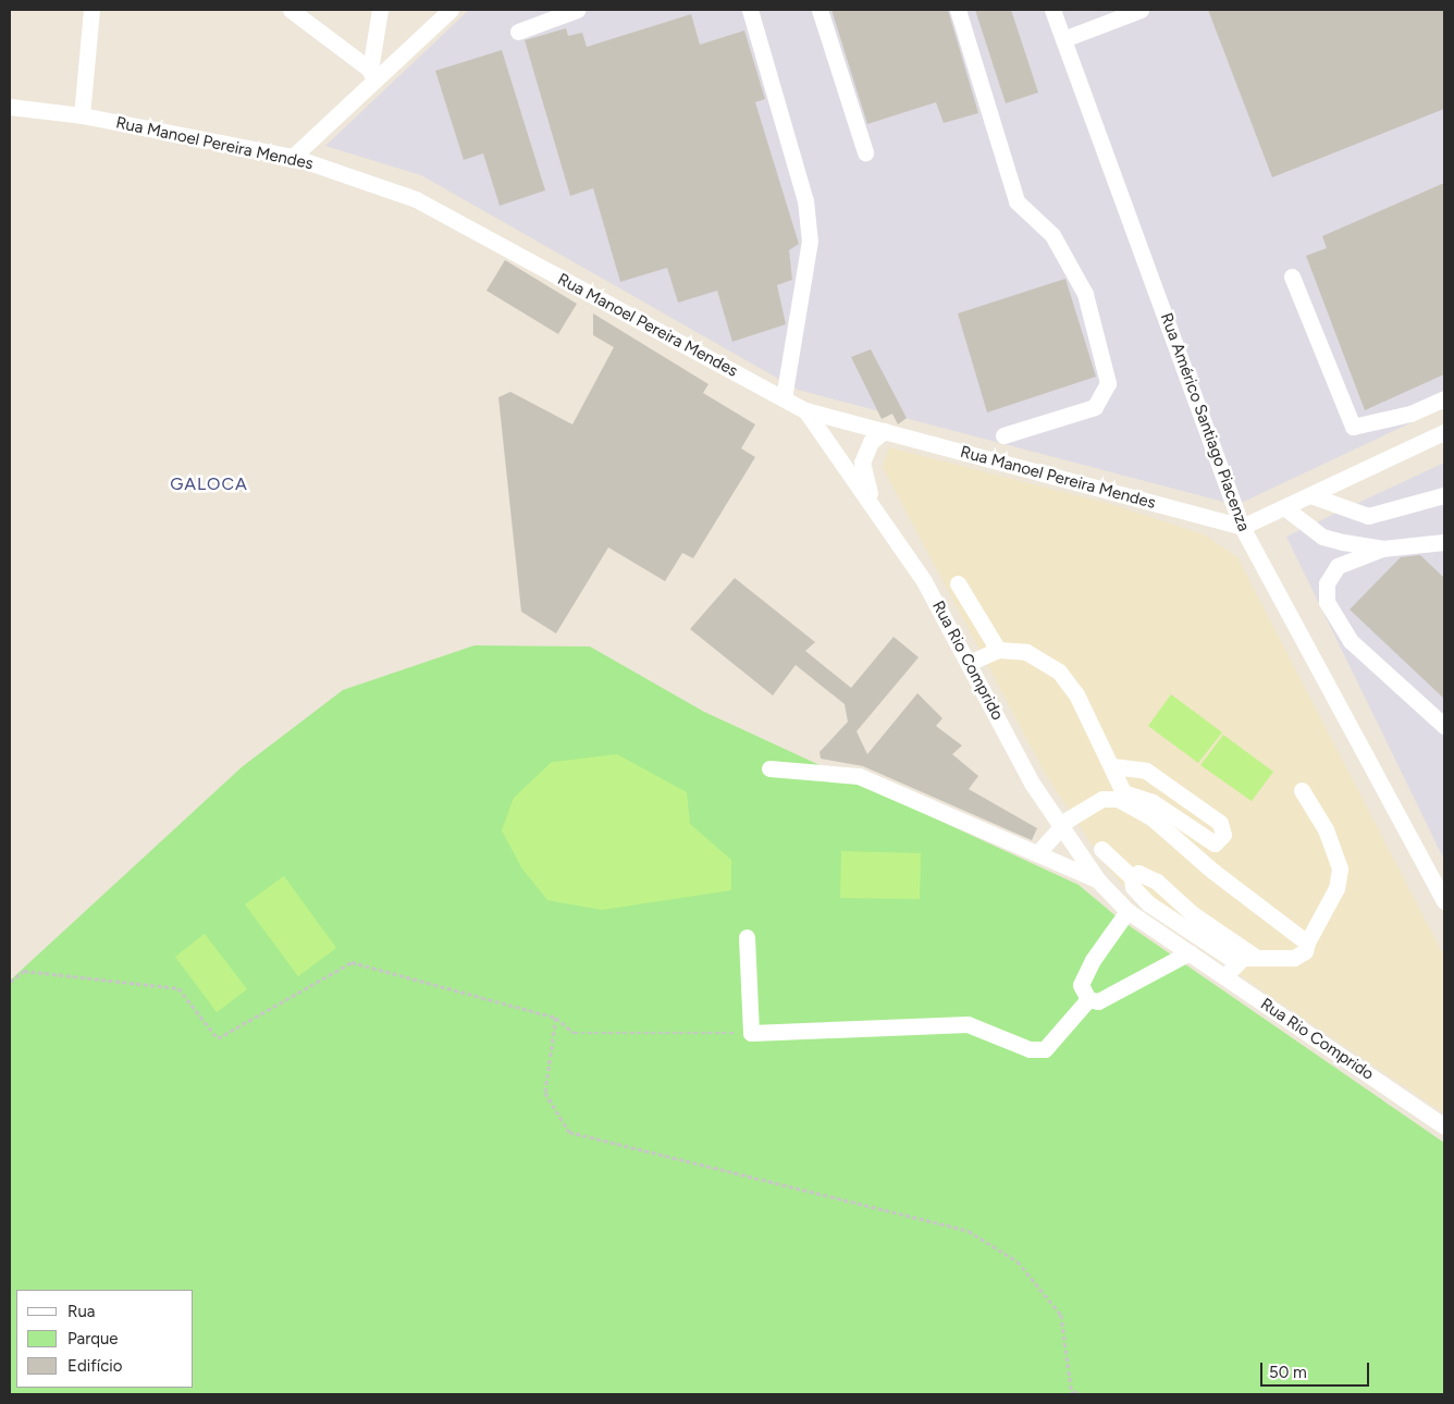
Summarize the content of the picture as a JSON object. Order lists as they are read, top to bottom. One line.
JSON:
{"streets":{"street":["Rua Manoel Pereira Mendes","Rua Américo Santiago Piacenza","Rua Rio Comprido"]},"crossings":[["Rua Manoel Pereira Mendes","Rua Américo Santiago Piacenza"],["Rua Manoel Pereira Mendes","Rua Rio Comprido"]],"districts":["GALOCA"],"legend":["Rua","Parque","Edifício"],"scale_bar":"50 m"}
